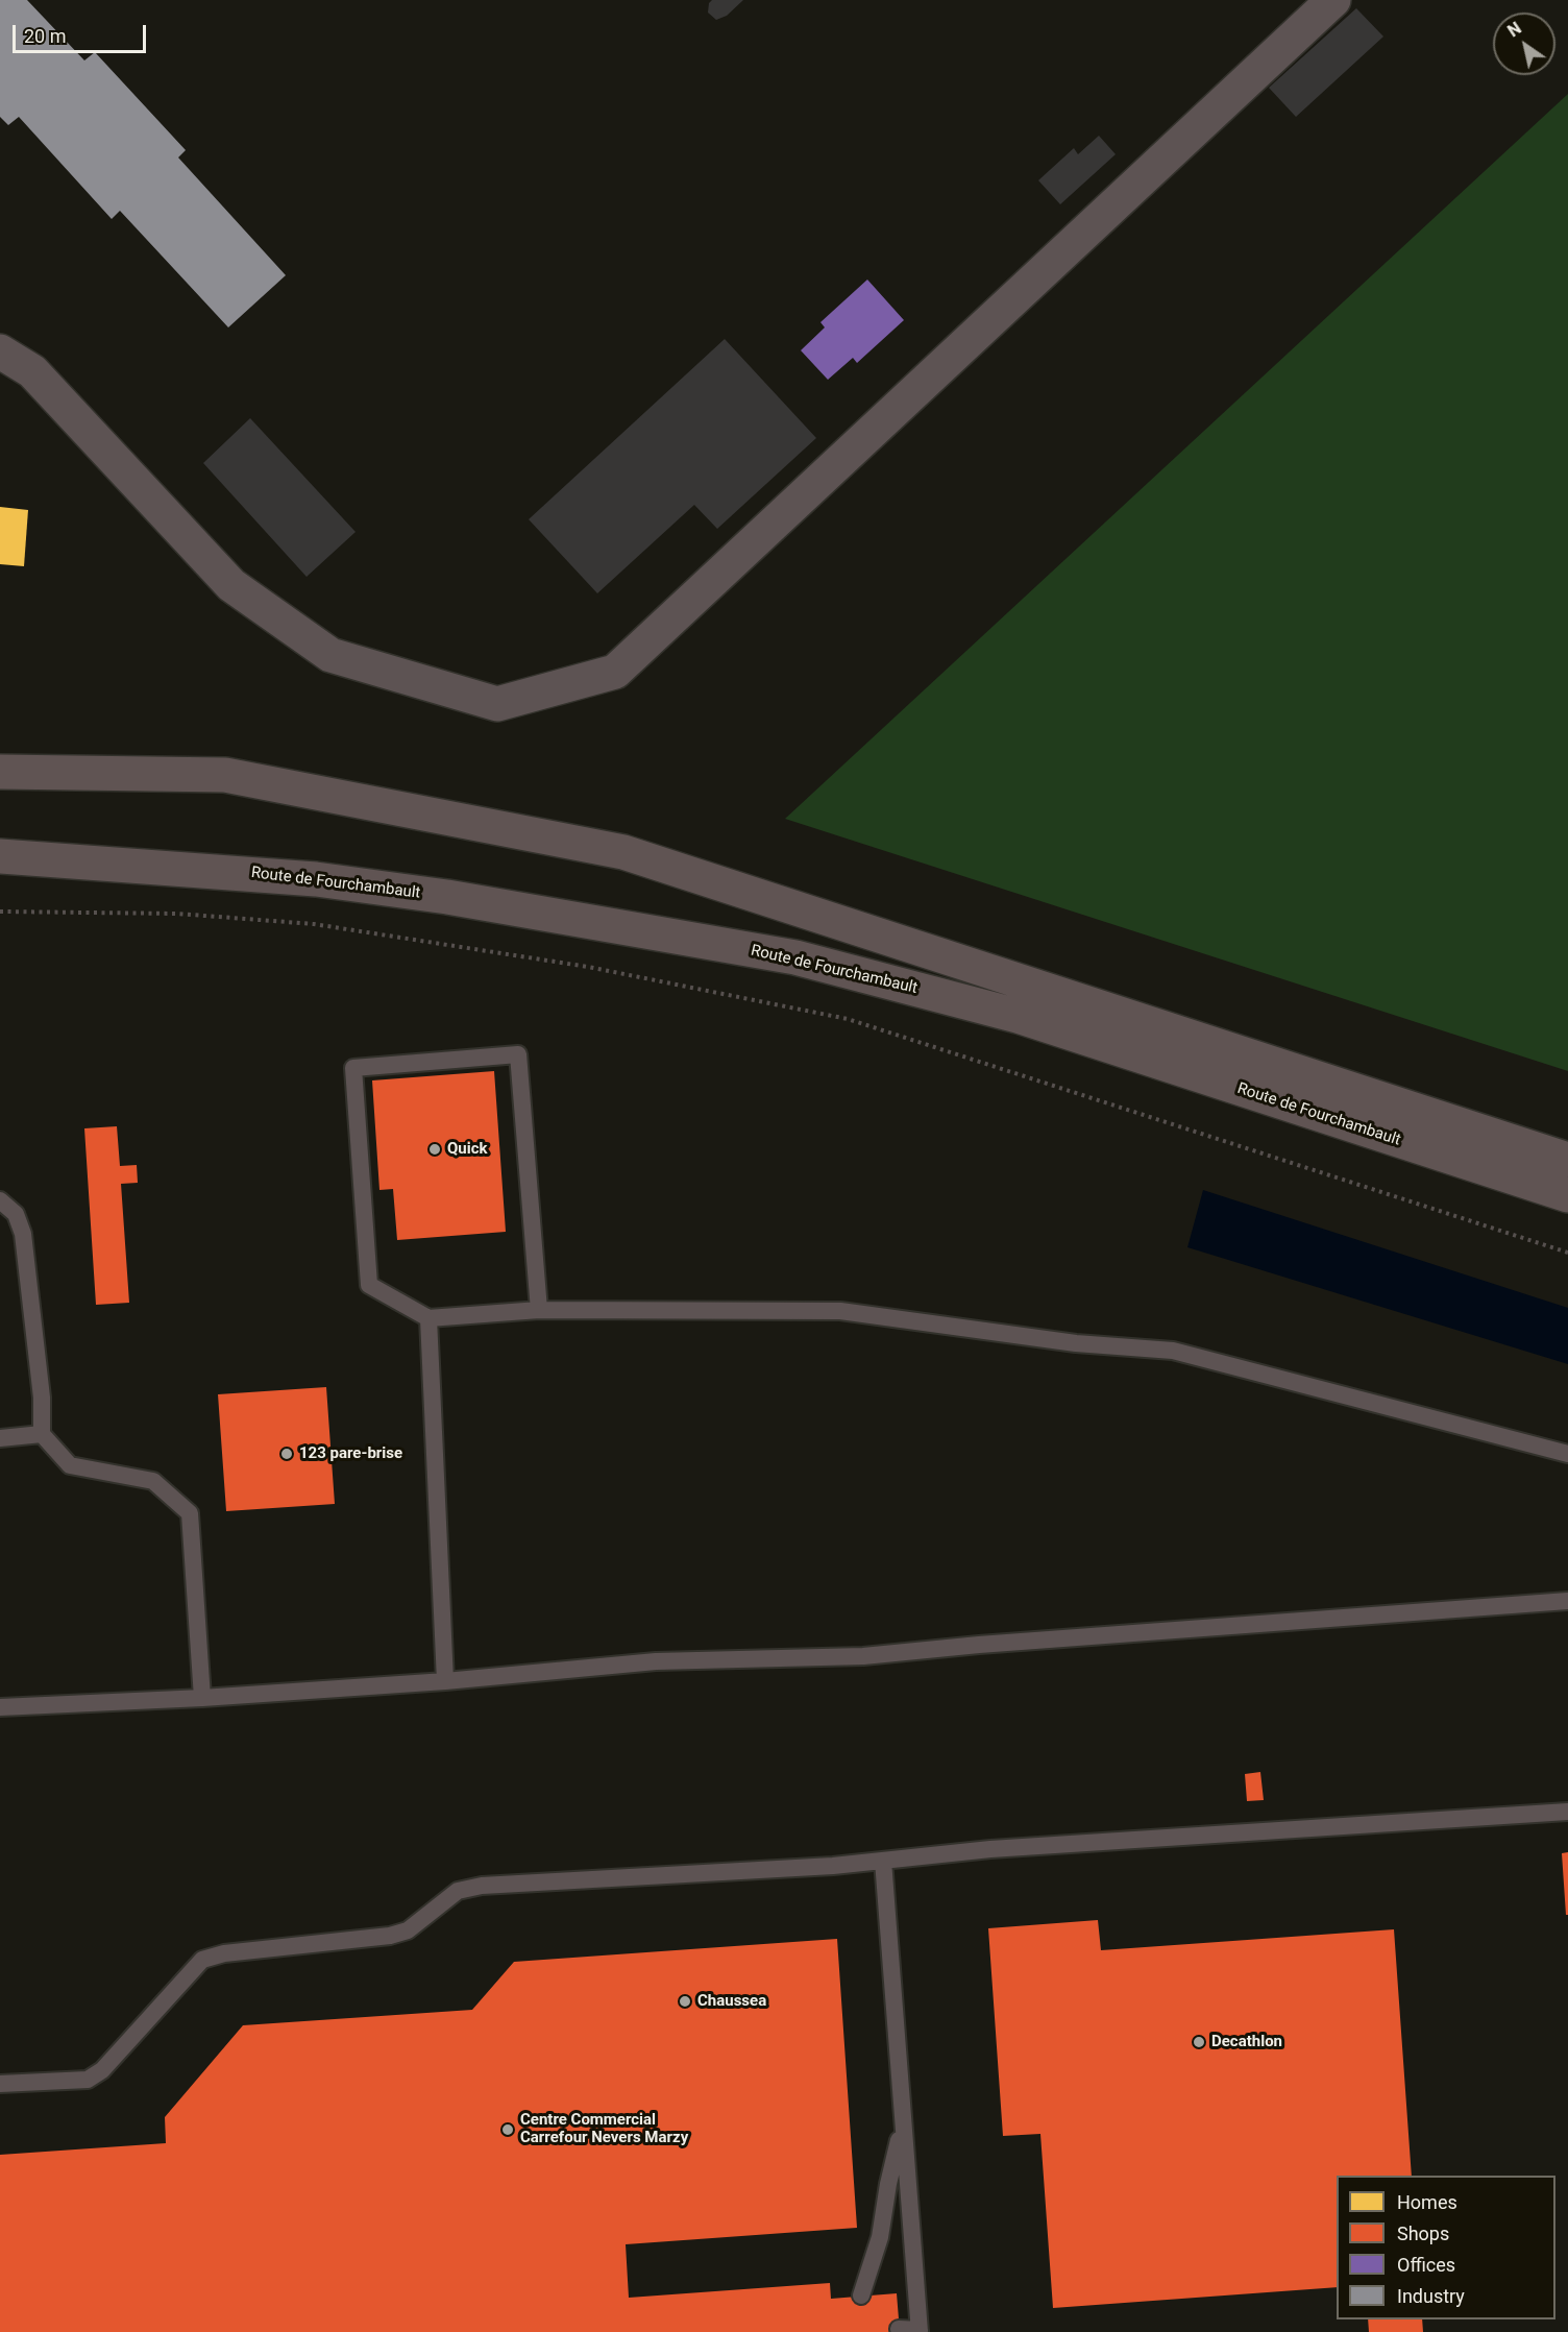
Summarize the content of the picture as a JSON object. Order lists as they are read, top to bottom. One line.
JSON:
{"streets":{"main road":["Route de Fourchambault"]},"places":["Quick","123 pare-brise","Chaussea","Decathlon","Centre Commercial Carrefour Nevers Marzy"],"legend":["Homes","Shops","Offices","Industry"],"scale_bar":"20 m","north":"top left"}
